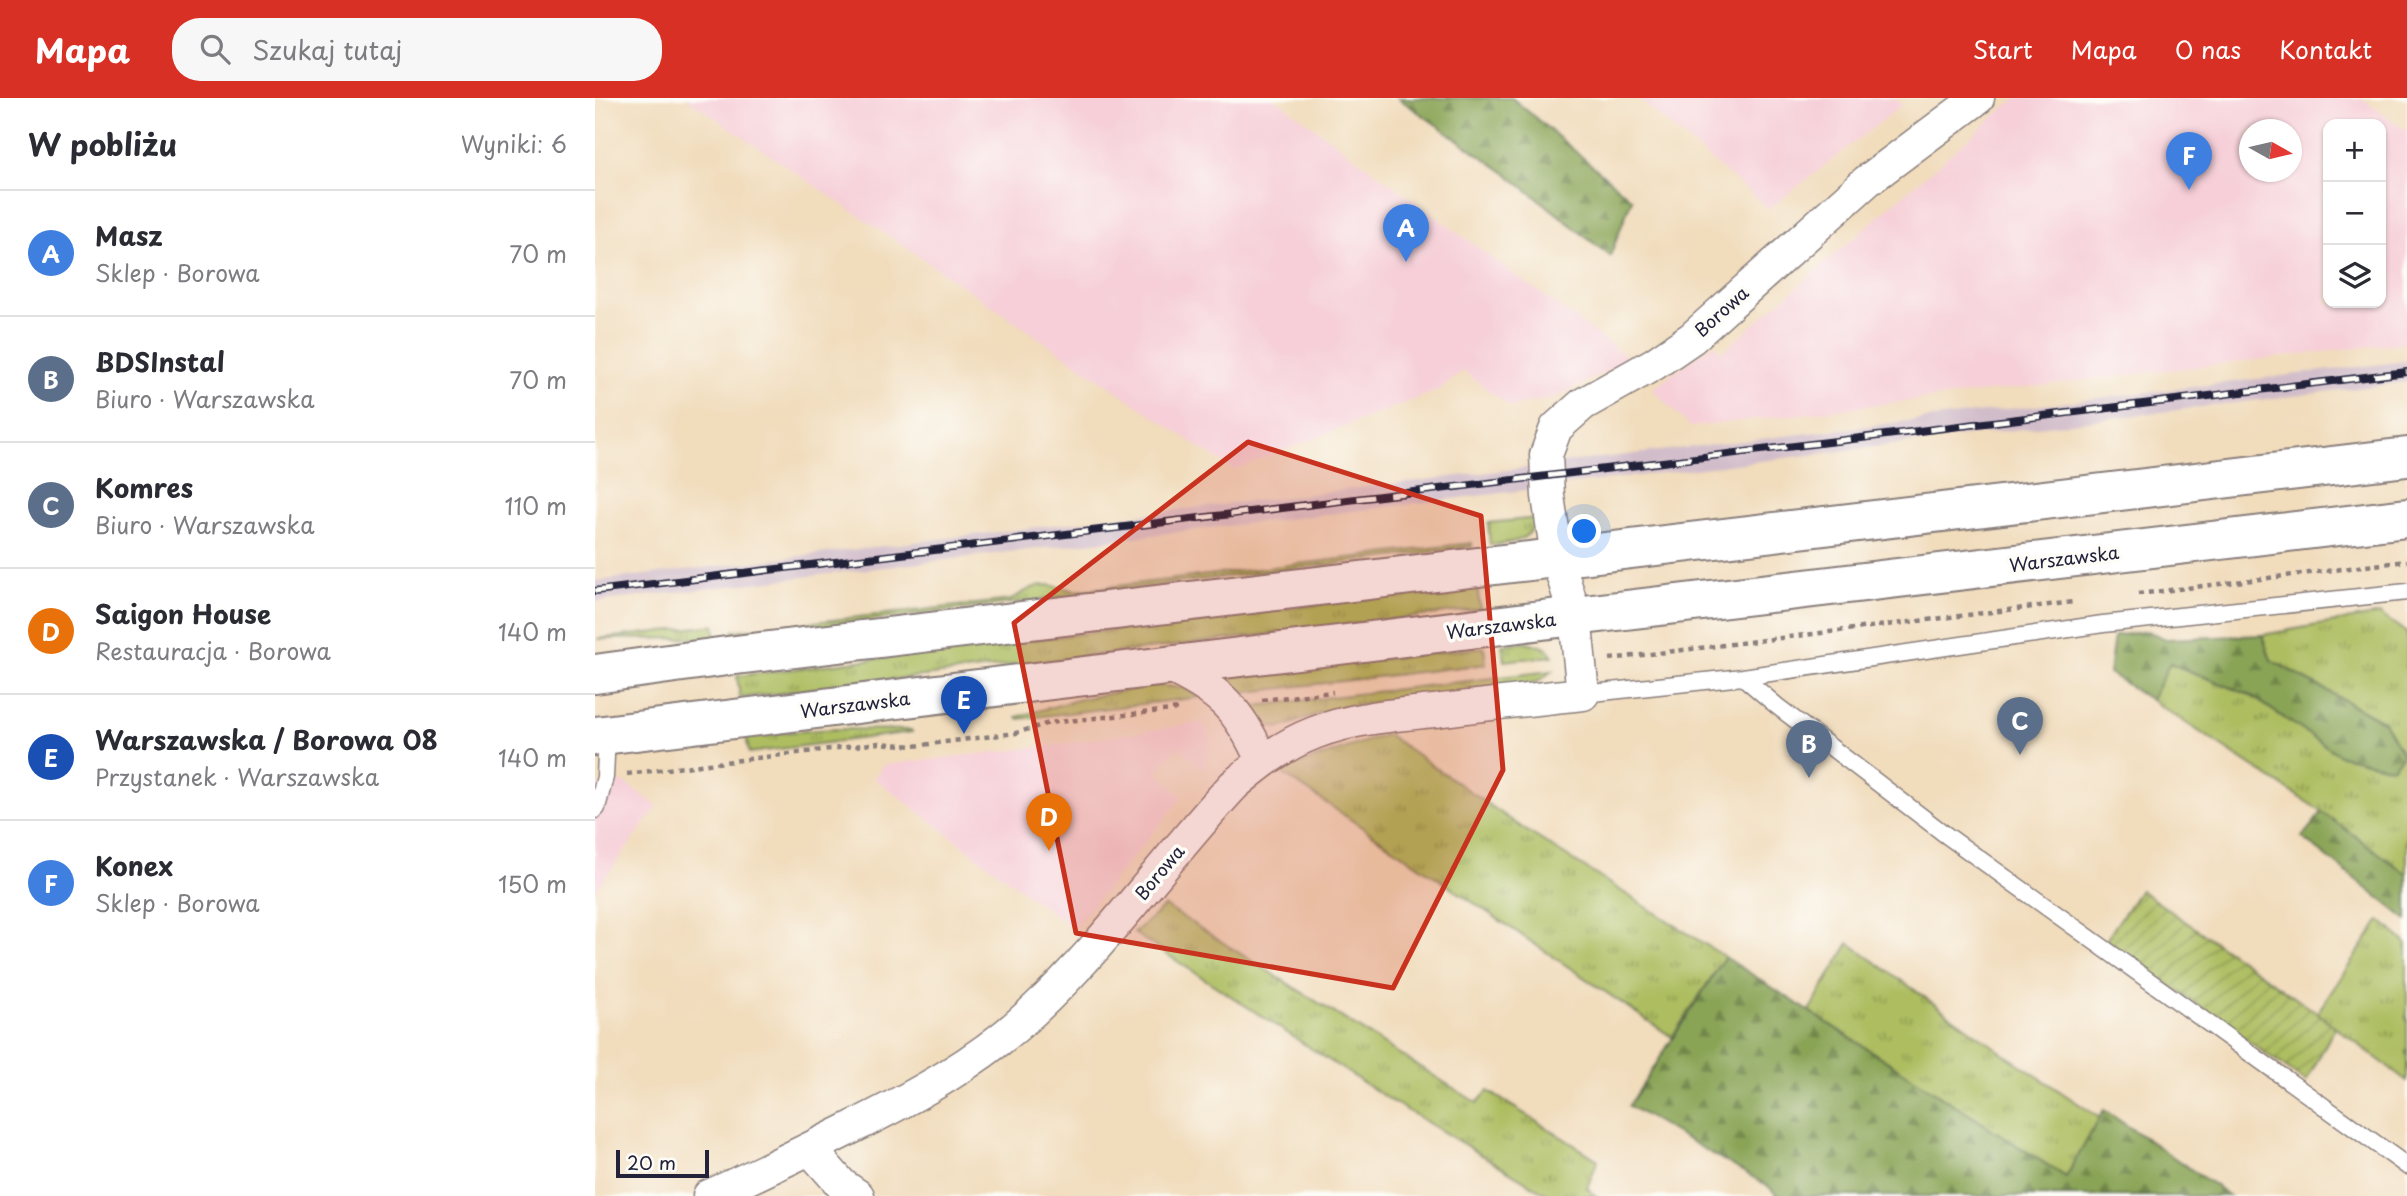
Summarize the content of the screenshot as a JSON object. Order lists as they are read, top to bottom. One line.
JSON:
{"streets":{"main road":["Warszawska"],"street":["Borowa"]},"crossings":[["Borowa","Warszawska"]],"scale_bar":"20 m","north":"right","page":{"header":"Mapa","search":"Szukaj tutaj","nav":["Start","Mapa","O nas","Kontakt"],"heading":["W pobliżu","Wyniki: 6"],"map_buttons":["+","−"],"pins":["F","A","E","C","B","D"],"list":[{"mark":"A","name":"Masz","note":"Sklep · Borowa","value":"70 m"},{"mark":"B","name":"BDSInstal","note":"Biuro · Warszawska","value":"70 m"},{"mark":"C","name":"Komres","note":"Biuro · Warszawska","value":"110 m"},{"mark":"D","name":"Saigon House","note":"Restauracja · Borowa","value":"140 m"},{"mark":"E","name":"Warszawska / Borowa 08","note":"Przystanek · Warszawska","value":"140 m"},{"mark":"F","name":"Konex","note":"Sklep · Borowa","value":"150 m"}],"scale":"20 m"}}
